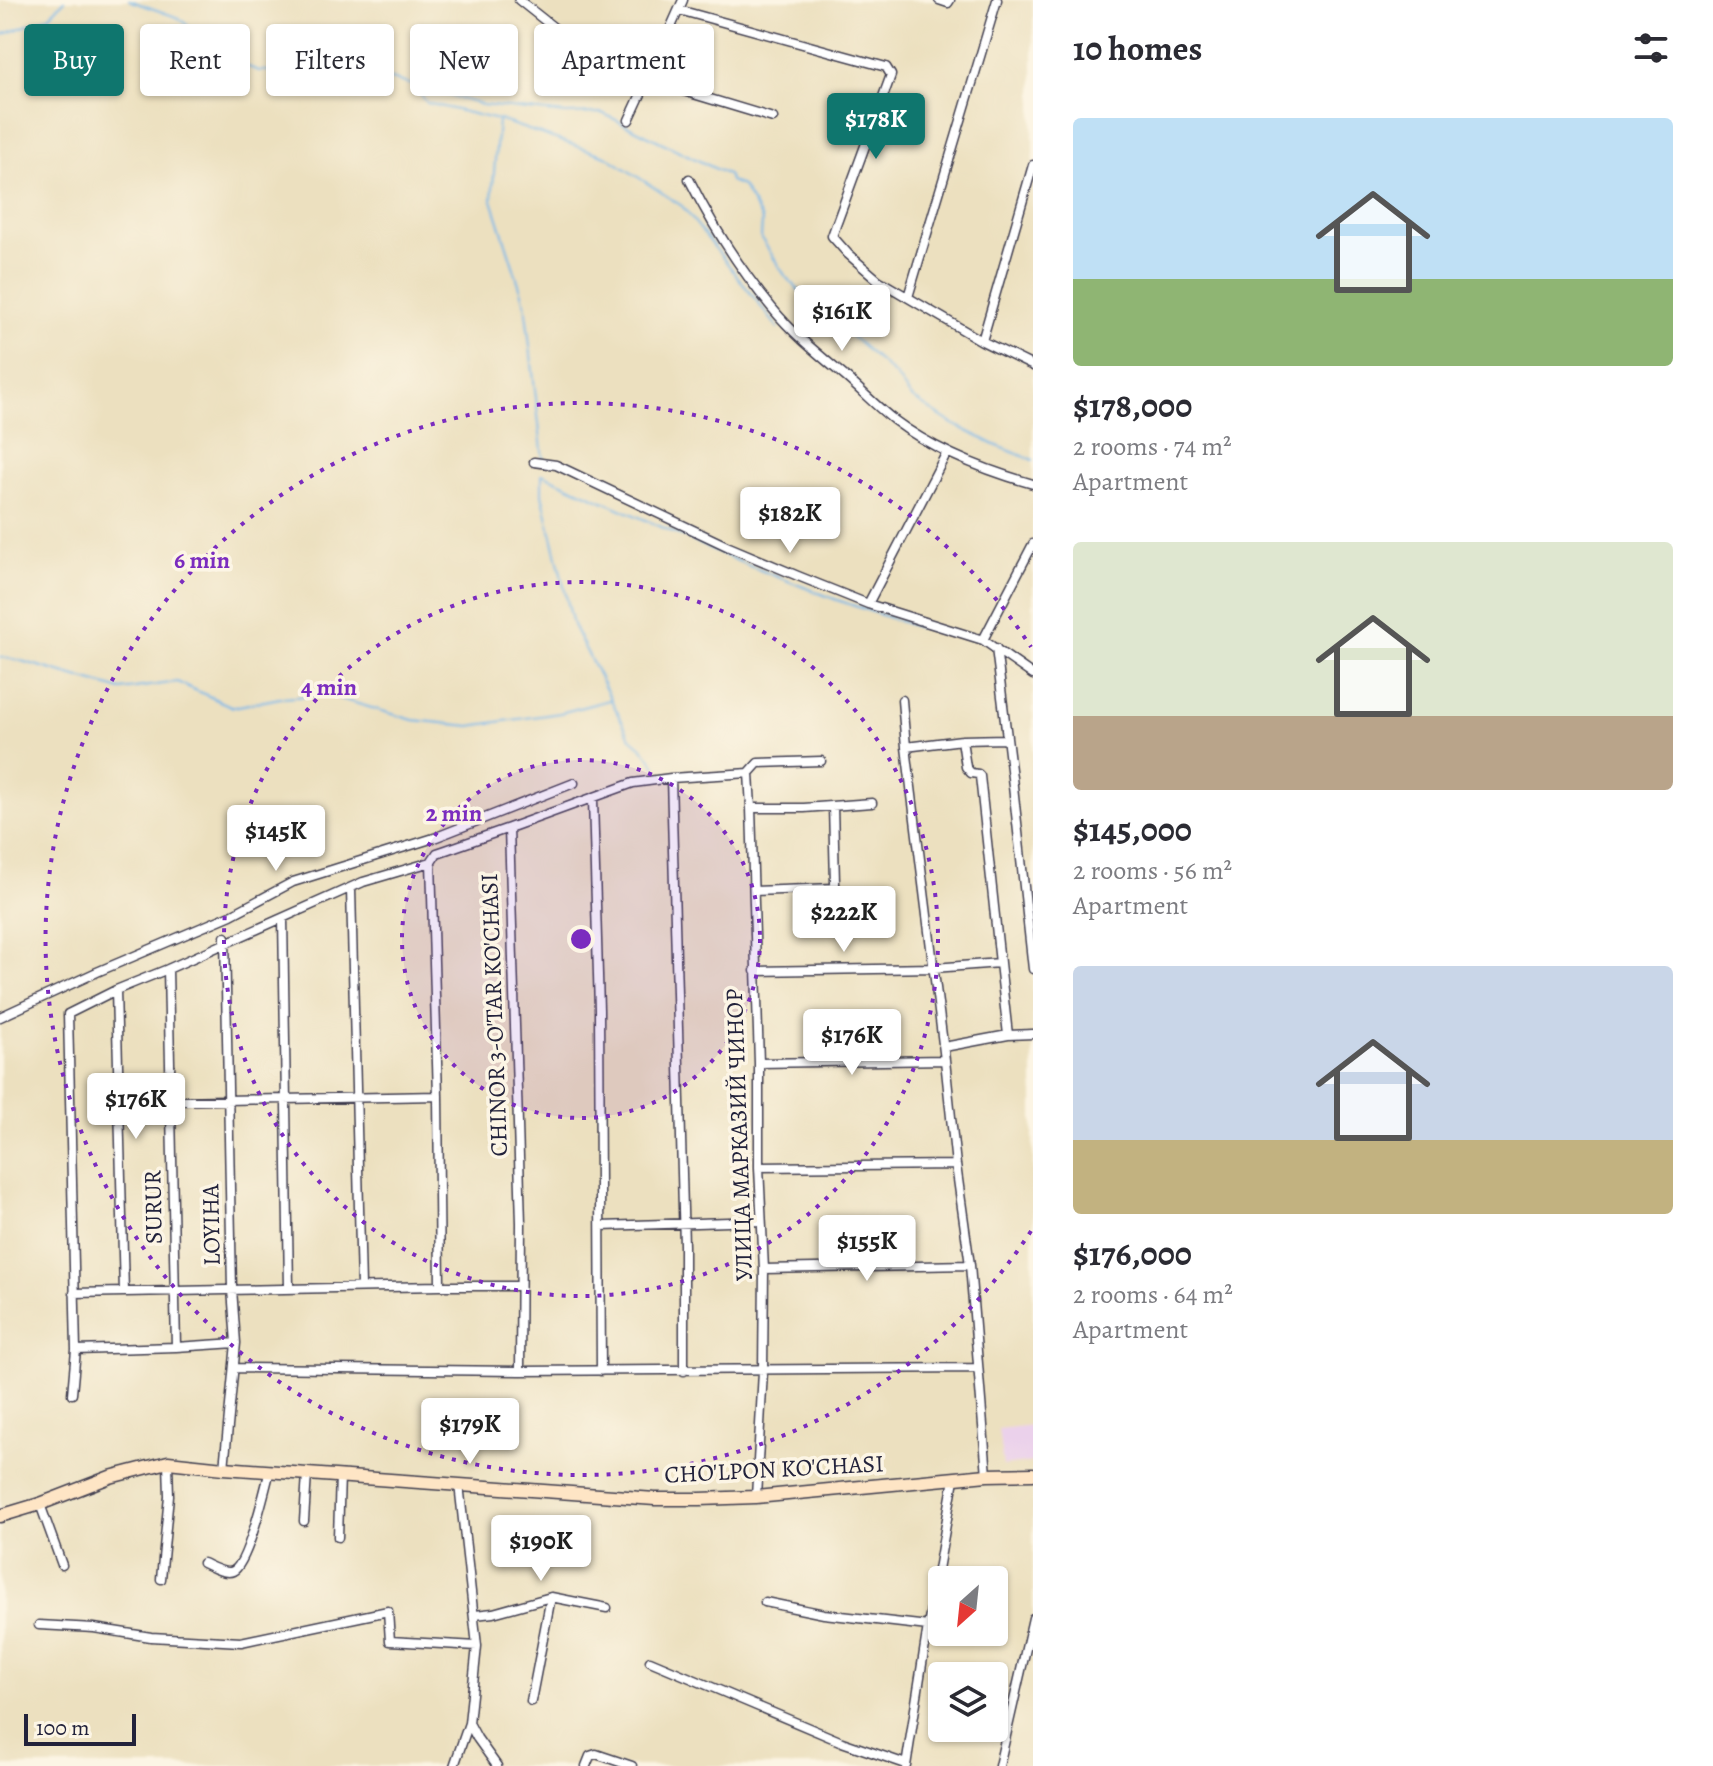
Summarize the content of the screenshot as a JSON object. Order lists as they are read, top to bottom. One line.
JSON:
{"streets":{"main road":["CHO'LPON KO'CHASI"],"street":["CHINOR 3-O'TAR KO'CHASI","УЛИЦА МАРКАЗИЙ ЧИНОР","SURUR","LOYIHA"]},"crossings":[["УЛИЦА МАРКАЗИЙ ЧИНОР","CHO'LPON KO'CHASI"],["LOYIHA","CHO'LPON KO'CHASI"]],"scale_bar":"100 m","north":"bottom left","page":{"heading":"10 homes","chip":["Buy","Rent","Filters","New","Apartment"],"price":["$178K","$161K","$182K","$145K","$222K","$176K","$176K","$155K","$179K","$190K"],"list":[{"name":"$178,000","note":"2 rooms · 74 m² · Apartment"},{"name":"$145,000","note":"2 rooms · 56 m² · Apartment"},{"name":"$176,000","note":"2 rooms · 64 m² · Apartment"}],"scale":"100 m"},"rings":["6 min","4 min","2 min"]}
